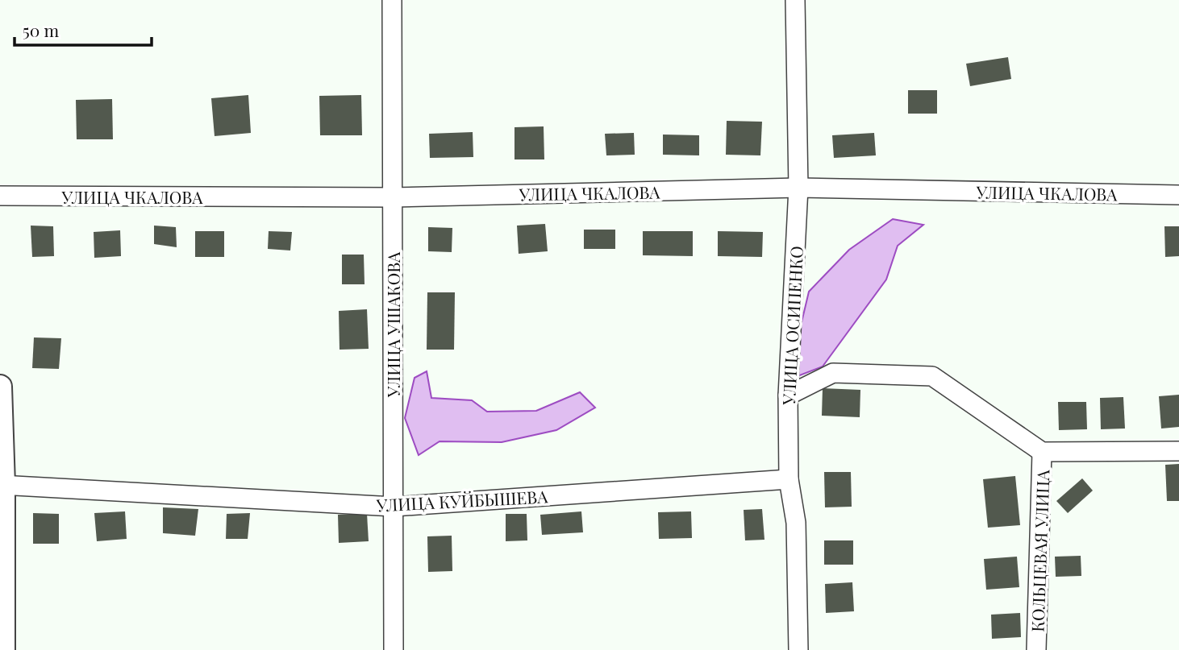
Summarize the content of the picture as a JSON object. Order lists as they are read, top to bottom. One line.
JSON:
{"streets":{"street":["УЛИЦА ЧКАЛОВА","УЛИЦА УШАКОВА","УЛИЦА ОСИПЕНКО","УЛИЦА КУЙБЫШЕВА","КОЛЬЦЕВАЯ УЛИЦА"]},"crossings":[["УЛИЦА ЧКАЛОВА","УЛИЦА УШАКОВА"],["УЛИЦА ЧКАЛОВА","УЛИЦА ОСИПЕНКО"],["УЛИЦА УШАКОВА","УЛИЦА КУЙБЫШЕВА"],["УЛИЦА ОСИПЕНКО","УЛИЦА КУЙБЫШЕВА"],["УЛИЦА ОСИПЕНКО","КОЛЬЦЕВАЯ УЛИЦА"]],"scale_bar":"50 m"}
